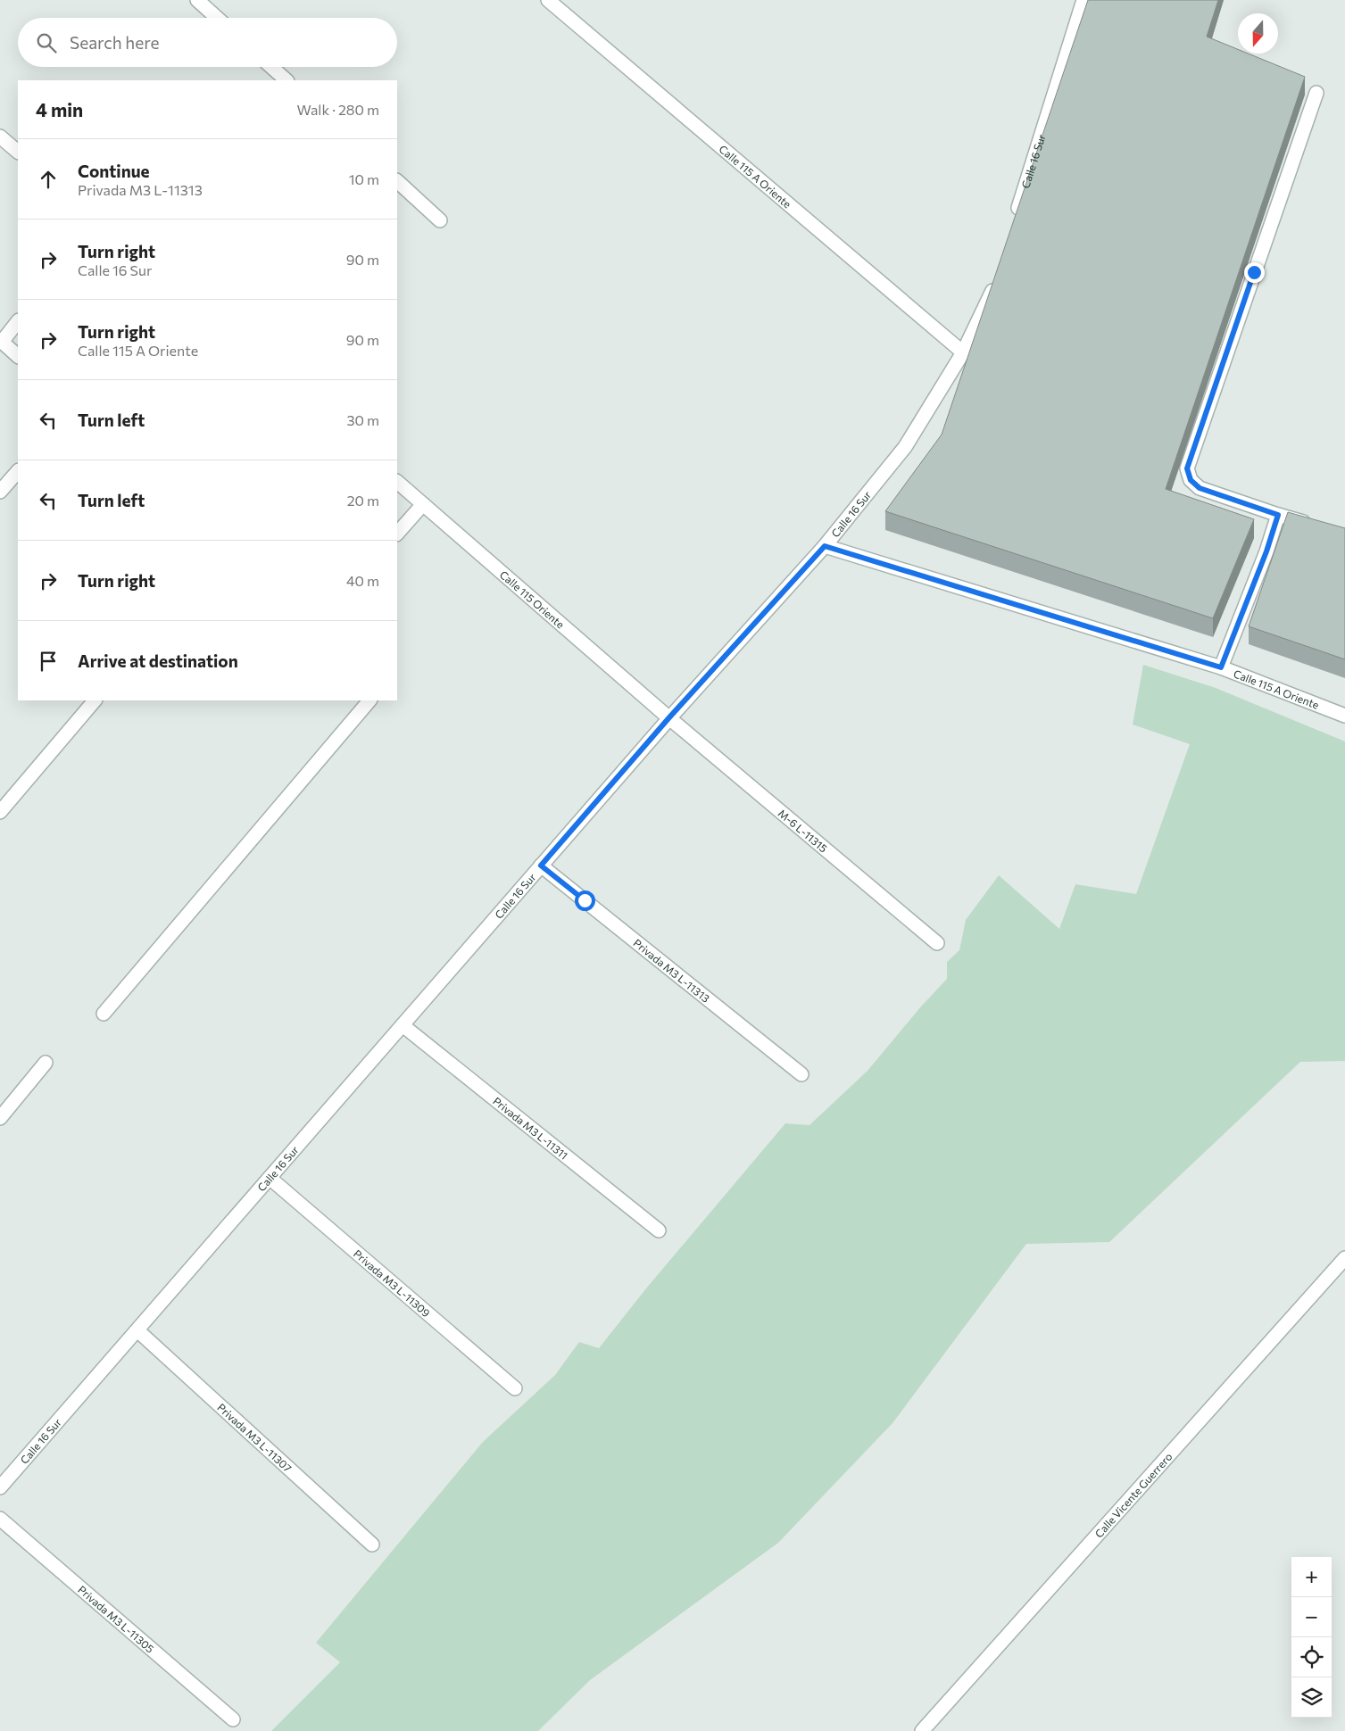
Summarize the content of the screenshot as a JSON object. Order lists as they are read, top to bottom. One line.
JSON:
{"streets":{"street":["Calle 16 Sur","Calle 115 A Oriente","Calle 115 Oriente","M-6 L-11315","Privada M3 L-11313","Privada M3 L-11311","Privada M3 L-11309","Privada M3 L-11307","Calle Vicente Guerrero","Privada M3 L-11305"]},"crossings":[["Calle 16 Sur","Calle 115 A Oriente"],["Calle 16 Sur","Calle 115 Oriente"],["Calle 16 Sur","M-6 L-11315"],["Calle 16 Sur","Privada M3 L-11313"],["Calle 16 Sur","Privada M3 L-11311"],["Calle 16 Sur","Privada M3 L-11309"],["Calle 16 Sur","Privada M3 L-11307"],["Calle 115 Oriente","M-6 L-11315"]],"north":"bottom","page":{"search":"Search here","heading":["4 min","Walk · 280 m"],"list":[["Continue","Privada M3 L-11313","10 m"],["Turn right","Calle 16 Sur","90 m"],["Turn right","Calle 115 A Oriente","90 m"],["Turn left","30 m"],["Turn left","20 m"],["Turn right","40 m"],"Arrive at destination"],"map_buttons":["+","−"]}}
